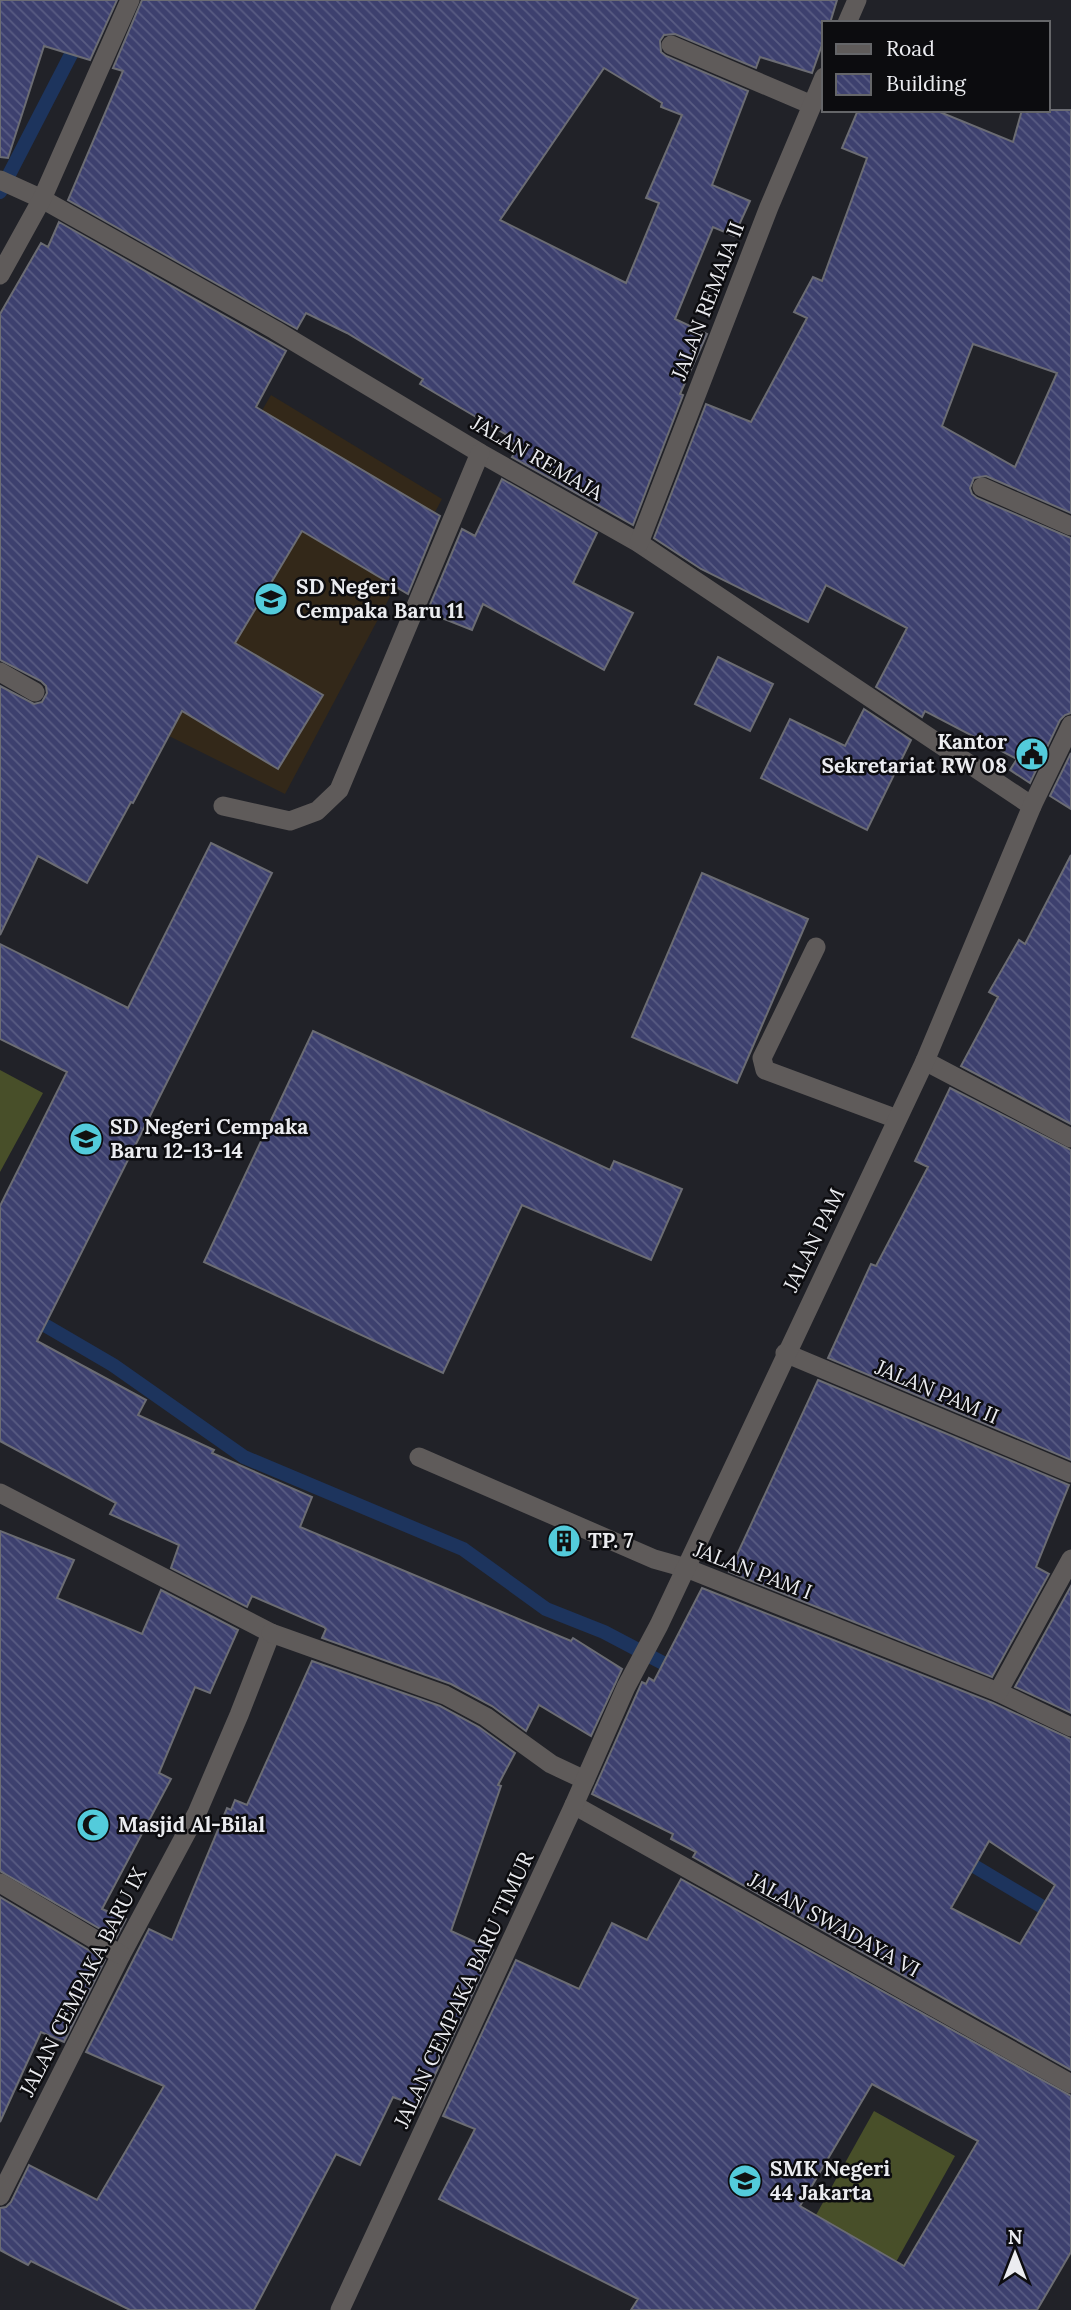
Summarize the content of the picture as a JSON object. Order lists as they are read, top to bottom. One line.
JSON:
{"streets":{"street":["JALAN REMAJA II","JALAN REMAJA","JALAN PAM","JALAN PAM II","JALAN PAM I","JALAN SWADAYA VI","JALAN CEMPAKA BARU IX","JALAN CEMPAKA BARU TIMUR"]},"crossings":[["JALAN REMAJA II","JALAN REMAJA"],["JALAN REMAJA","JALAN PAM"],["JALAN PAM","JALAN PAM II"],["JALAN PAM","JALAN PAM I"],["JALAN PAM","JALAN CEMPAKA BARU TIMUR"],["JALAN SWADAYA VI","JALAN CEMPAKA BARU TIMUR"]],"places":{"school or university":["SD Negeri Cempaka Baru 11","SD Negeri Cempaka Baru 12-13-14","SMK Negeri 44 Jakarta"],"public building":["Kantor Sekretariat RW 08"],"building":["TP. 7"],"mosque":["Masjid Al-Bilal"]},"legend":["Road","Building"],"north":"top"}
